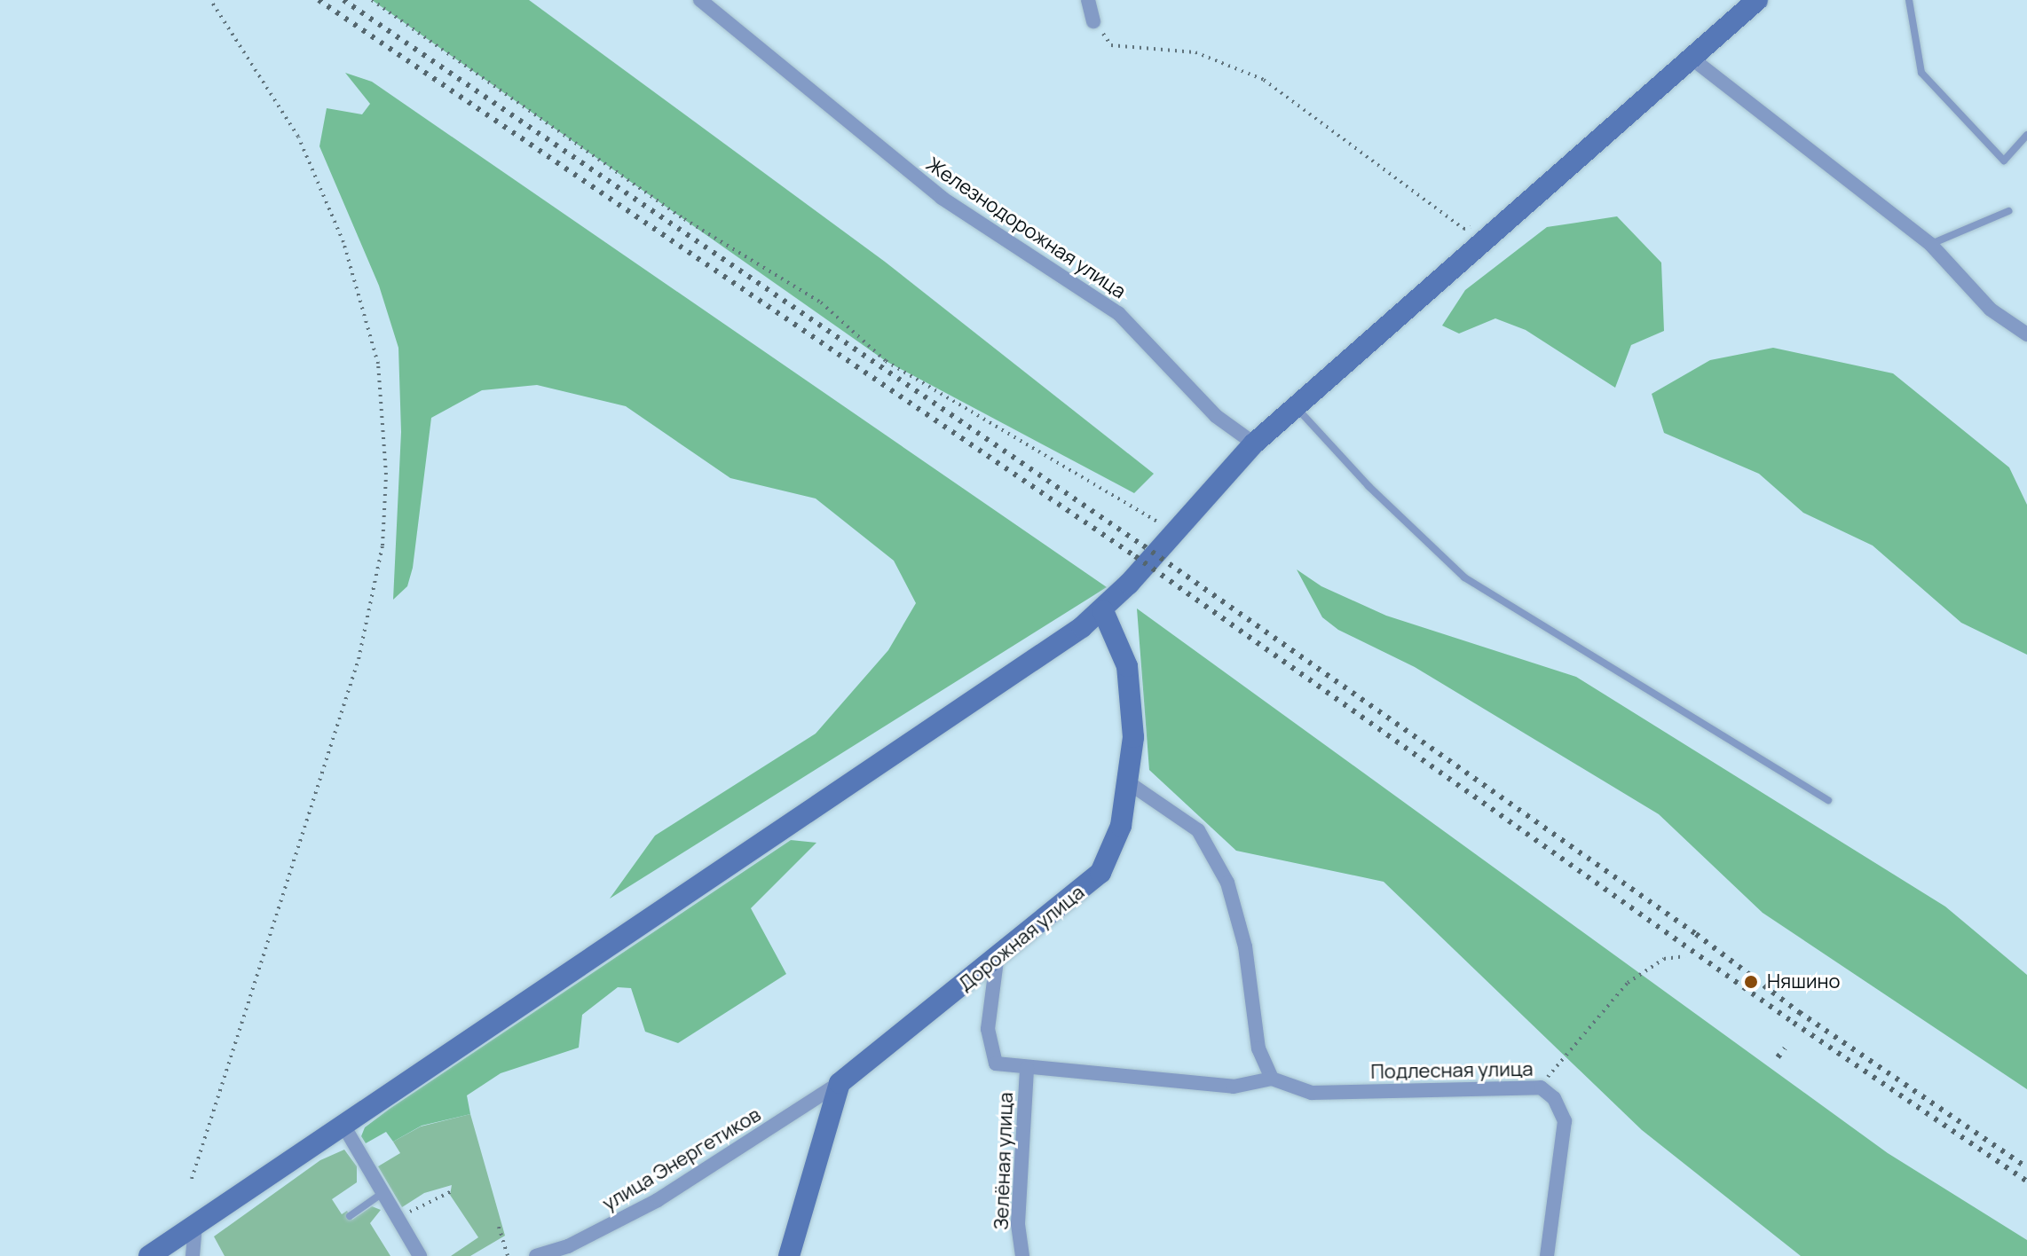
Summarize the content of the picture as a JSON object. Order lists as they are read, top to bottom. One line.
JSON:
{"streets":{"street":["Железнодорожная улица","Дорожная улица","Подлесная улица","улица Энергетиков","Зелёная улица"]},"crossings":[["Дорожная улица","улица Энергетиков"]],"places":["Няшино"]}
